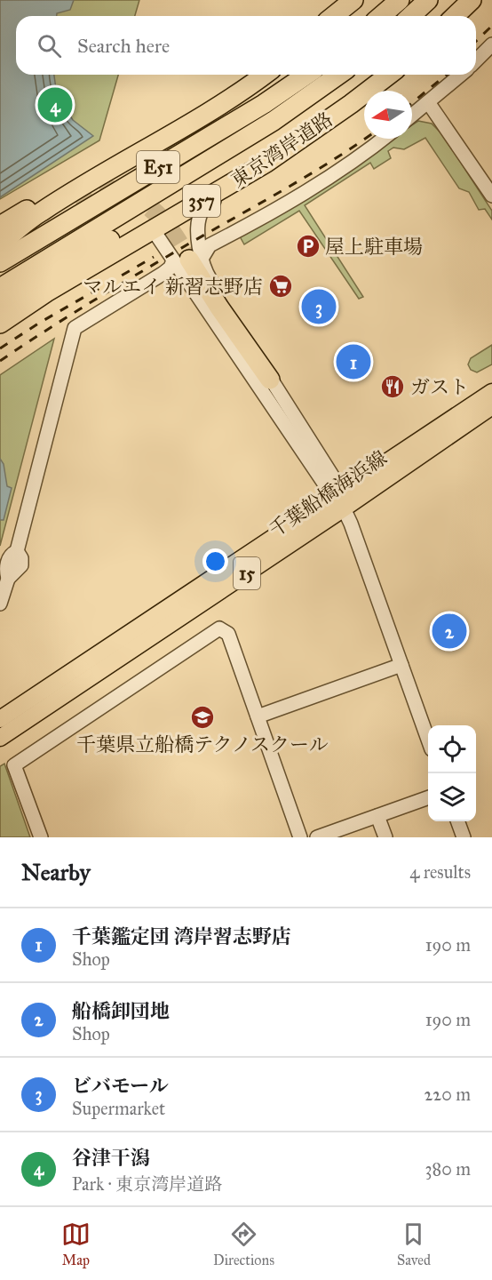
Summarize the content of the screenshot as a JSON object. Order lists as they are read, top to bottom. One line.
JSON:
{"streets":{"highway":["東京湾岸道路","E51","357"],"main road":["千葉船橋海浜線","15"]},"places":{"parking":["屋上駐車場"],"supermarket":["マルエイ 新習志野店"],"restaurant":["ガスト"],"school or university":["千葉県立船橋テクノスクール"]},"north":"left","page":{"search":"Search here","pins":["4","3","1","2"],"heading":["Nearby","4 results"],"list":[{"mark":"1","name":"千葉鑑定団 湾岸習志野店","note":"Shop","value":"190 m"},{"mark":"2","name":"船橋卸団地","note":"Shop","value":"190 m"},{"mark":"3","name":"ビバモール","note":"Supermarket","value":"220 m"},{"mark":"4","name":"谷津干潟","note":"Park · 東京湾岸道路","value":"380 m"}],"nav":["Map","Directions","Saved"]}}
